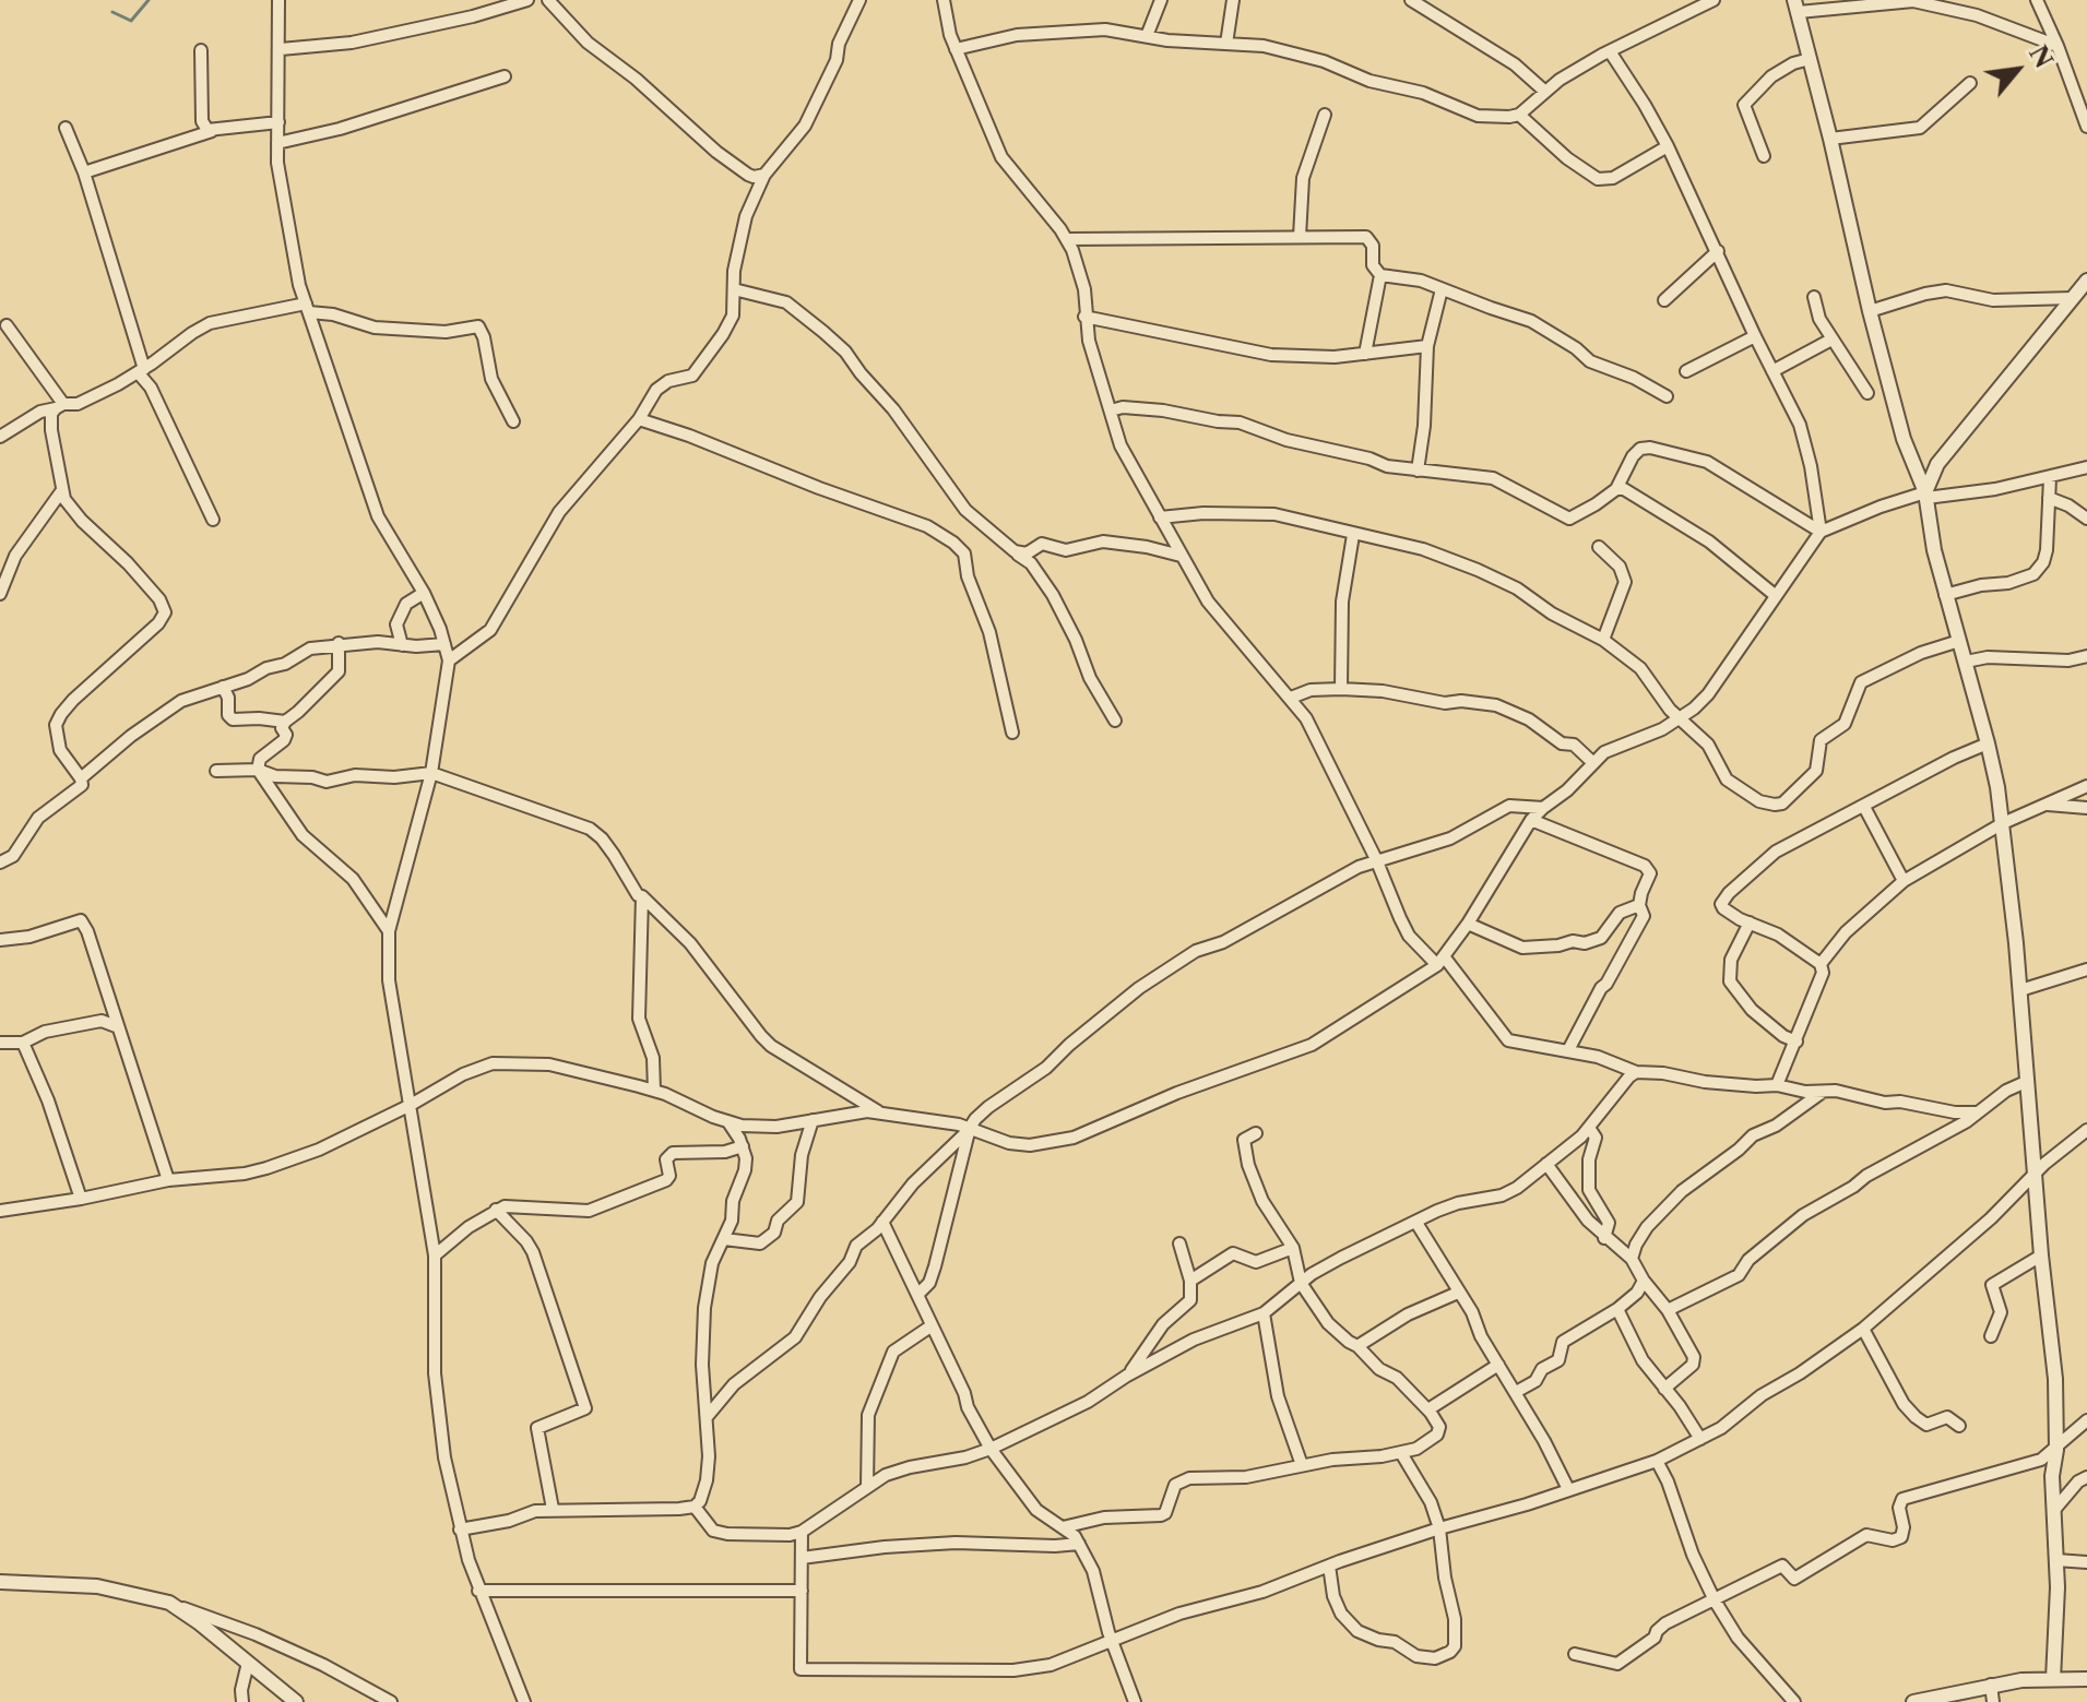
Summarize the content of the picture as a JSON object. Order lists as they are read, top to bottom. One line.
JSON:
{"north":"top right"}
